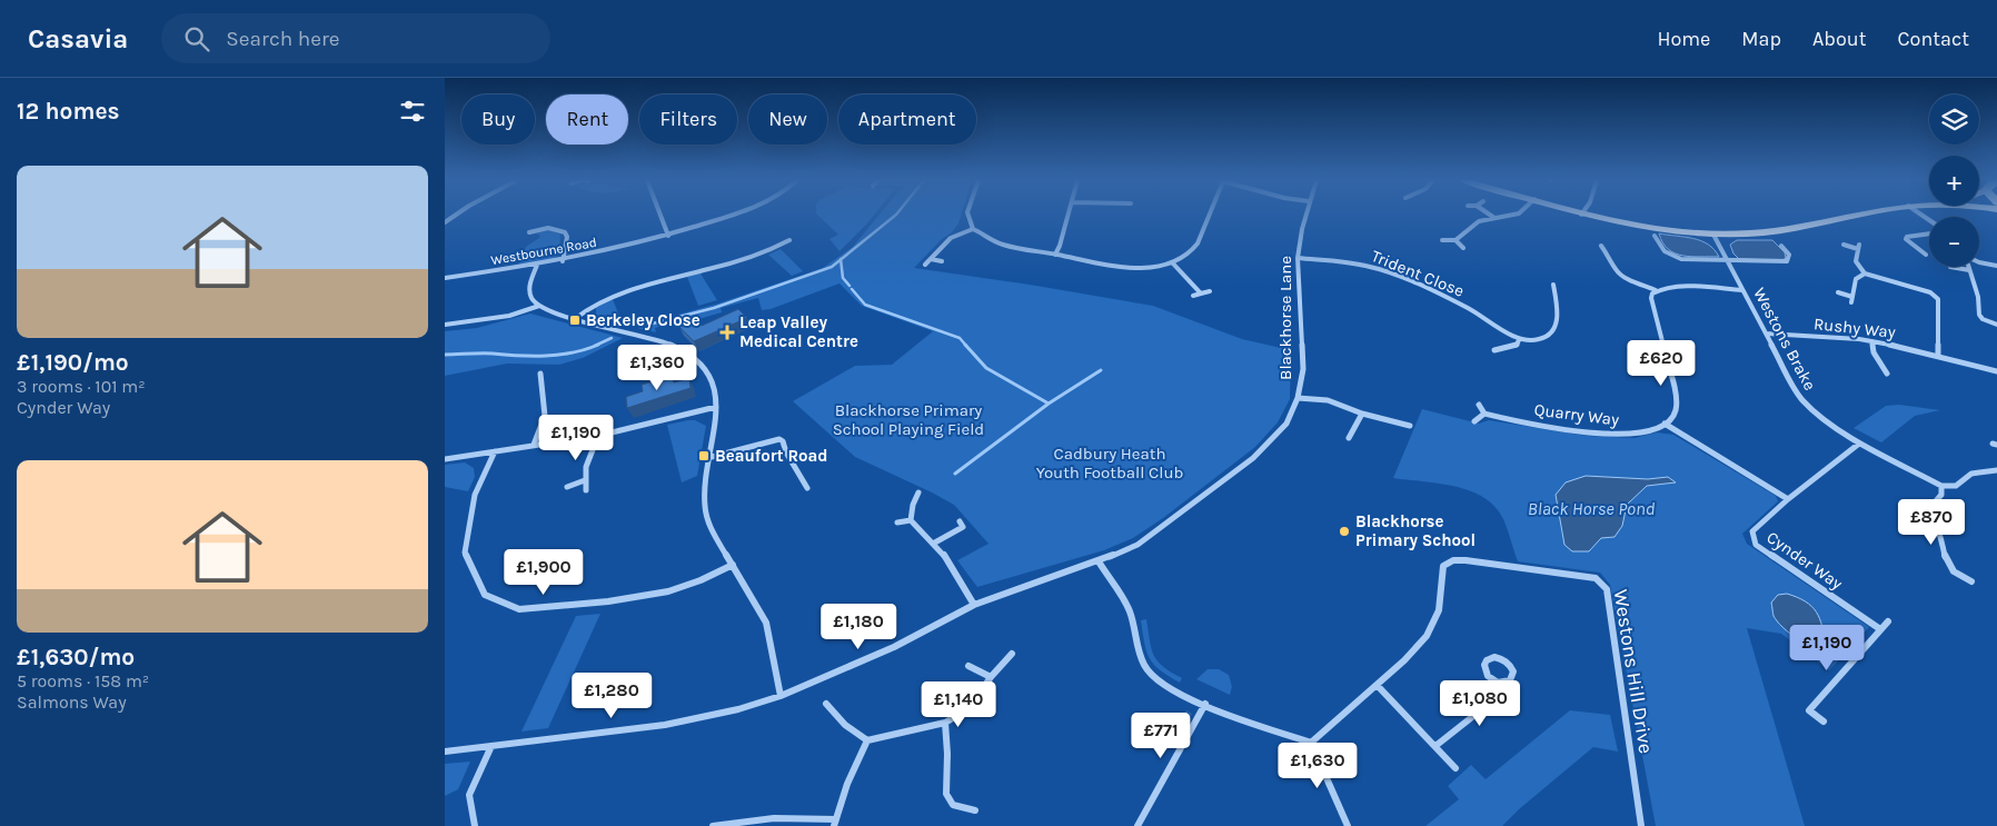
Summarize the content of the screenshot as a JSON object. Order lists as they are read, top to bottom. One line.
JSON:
{"streets":{"street":["Westbourne Road","Trident Close","Blackhorse Lane","Rushy Way","Westons Brake","Quarry Way","Cynder Way","Westons Hill Drive"]},"crossings":[["Trident Close","Blackhorse Lane"],["Rushy Way","Westons Brake"],["Westons Brake","Cynder Way"]],"water":["Black Horse Pond"],"parks":["Blackhorse Primary School Playing Field","Cadbury Heath Youth Football Club"],"places":{"transit":["Berkeley Close","Beaufort Road"],"health":["Leap Valley Medical Centre"],"other":["Blackhorse Primary School"]},"page":{"header":"Casavia","search":"Search here","nav":["Home","Map","About","Contact"],"heading":"12 homes","map_buttons":["+","−"],"chip":["Buy","Rent","Filters","New","Apartment"],"list":[{"name":"£1,190/mo","note":"3 rooms · 101 m² · Cynder Way"},{"name":"£1,630/mo","note":"5 rooms · 158 m² · Salmons Way"}],"price":["£620","£1,360","£1,190","£870","£1,900","£1,180","£1,190","£1,280","£1,080","£1,140","£771","£1,630"]}}
